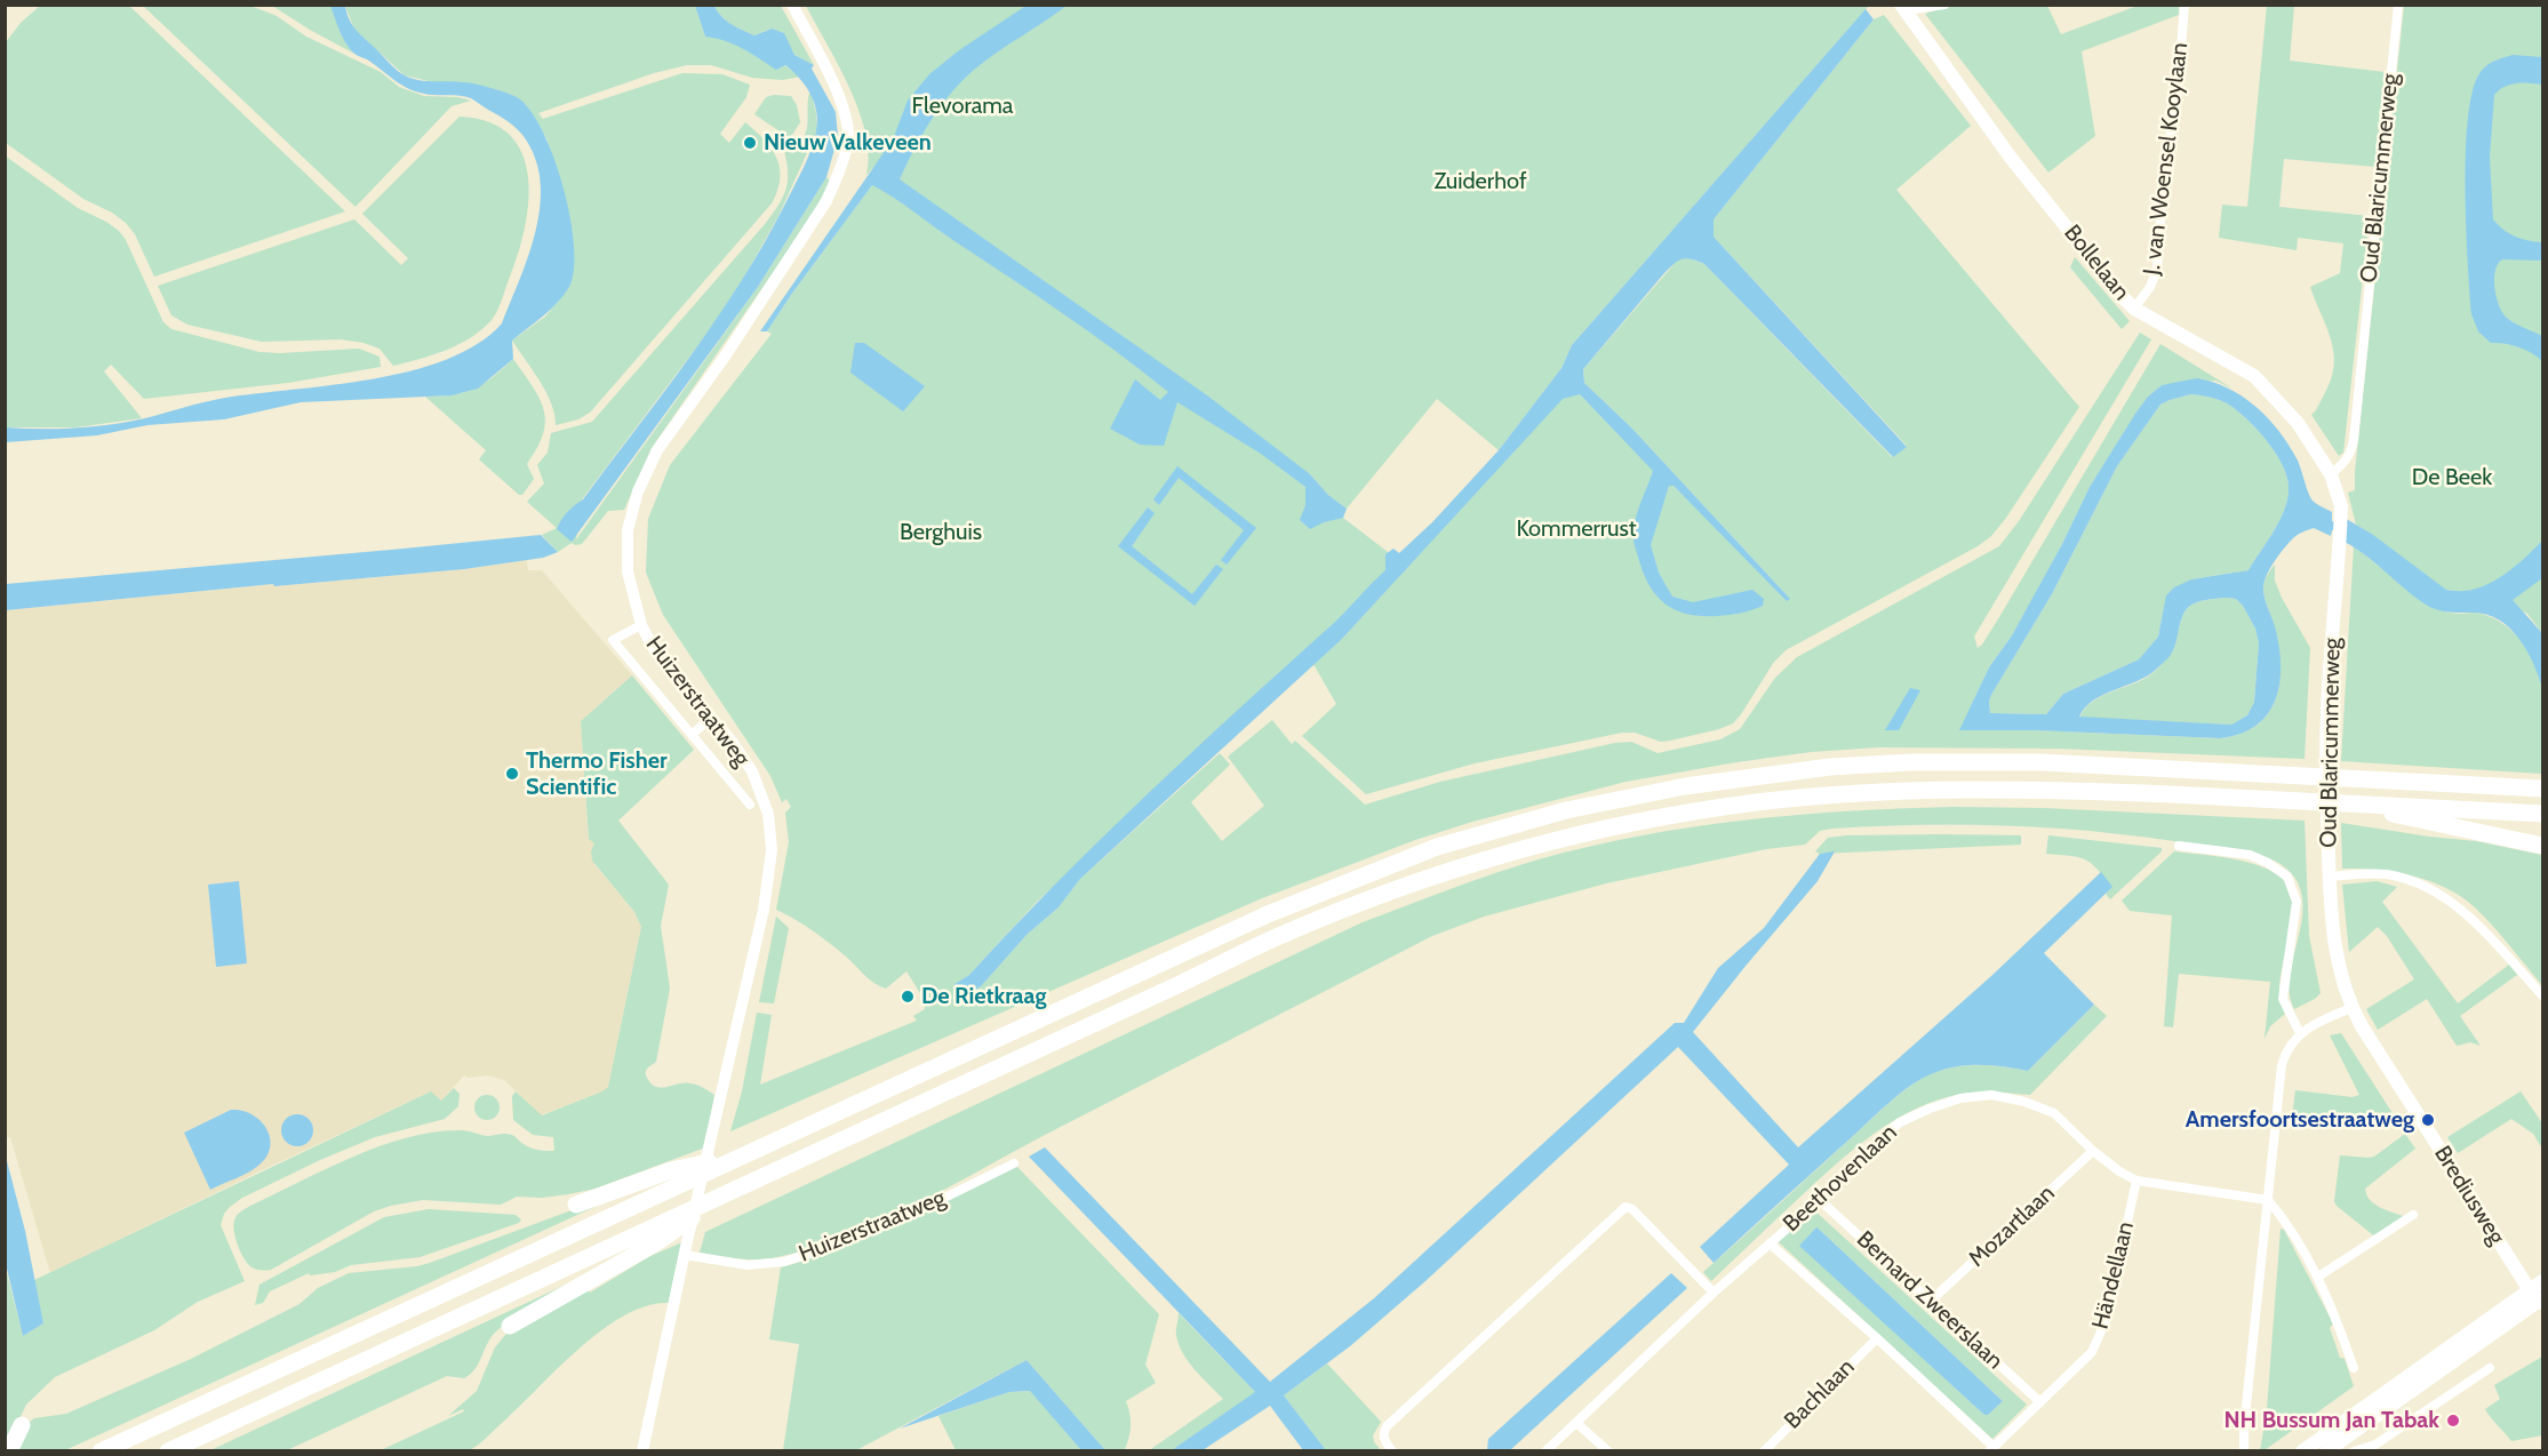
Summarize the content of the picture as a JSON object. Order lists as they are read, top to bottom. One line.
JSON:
{"streets":{"main road":["Oud Blaricummerweg","Bollelaan","Brediusweg"],"street":["J. van Woensel Kooylaan","Huizerstraatweg","Beethovenlaan","Mozartlaan","Händellaan","Bernard Zweerslaan","Bachlaan"]},"crossings":[["J. van Woensel Kooylaan","Bollelaan"],["Oud Blaricummerweg","Bollelaan"],["Oud Blaricummerweg","Brediusweg"],["Beethovenlaan","Mozartlaan"],["Beethovenlaan","Händellaan"],["Beethovenlaan","Bernard Zweerslaan"],["Mozartlaan","Bernard Zweerslaan"],["Händellaan","Bernard Zweerslaan"]],"parks":["Flevorama","Zuiderhof","De Beek","Kommerrust","Berghuis"],"places":["Nieuw Valkeveen","Thermo Fisher Scientific","De Rietkraag","Amersfoortsestraatweg","NH Bussum Jan Tabak"]}
